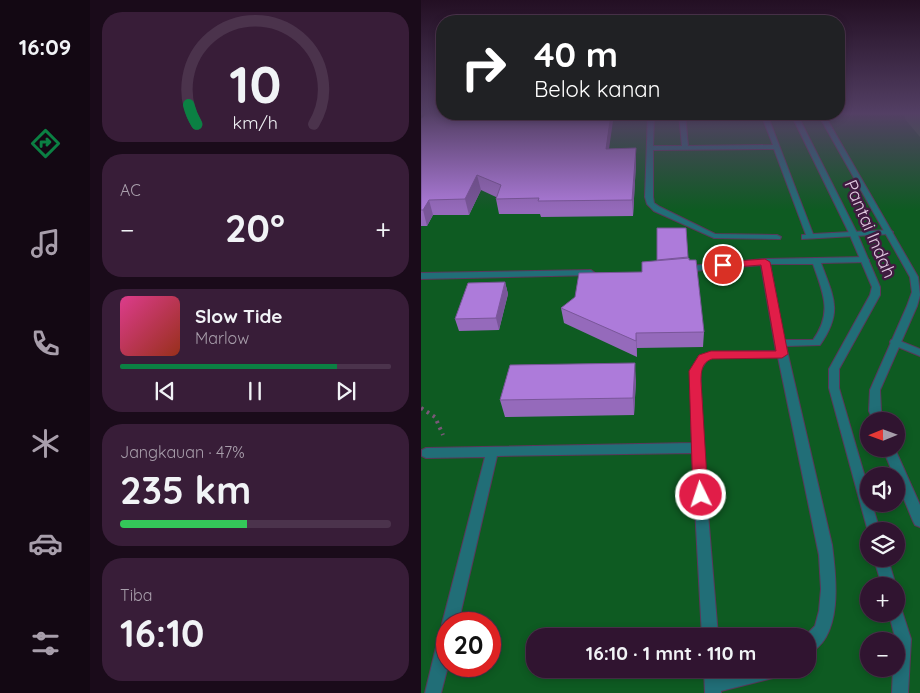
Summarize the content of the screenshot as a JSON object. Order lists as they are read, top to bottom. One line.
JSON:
{"streets":{"street":["Pantai Indah"]},"north":"left","page":{"tabs":"16:09","turn":["40 m","Belok kanan"],"tile":["AC",["Jangkauan · 47%","235 km"],["Tiba","16:10"]],"heat":["−","20°","+"],"song":["Slow Tide","Marlow"],"map_buttons":["+","−"],"limit":"20","trip":"16:10 · 1 mnt · 110 m","gauge":["10","km/h"]}}
